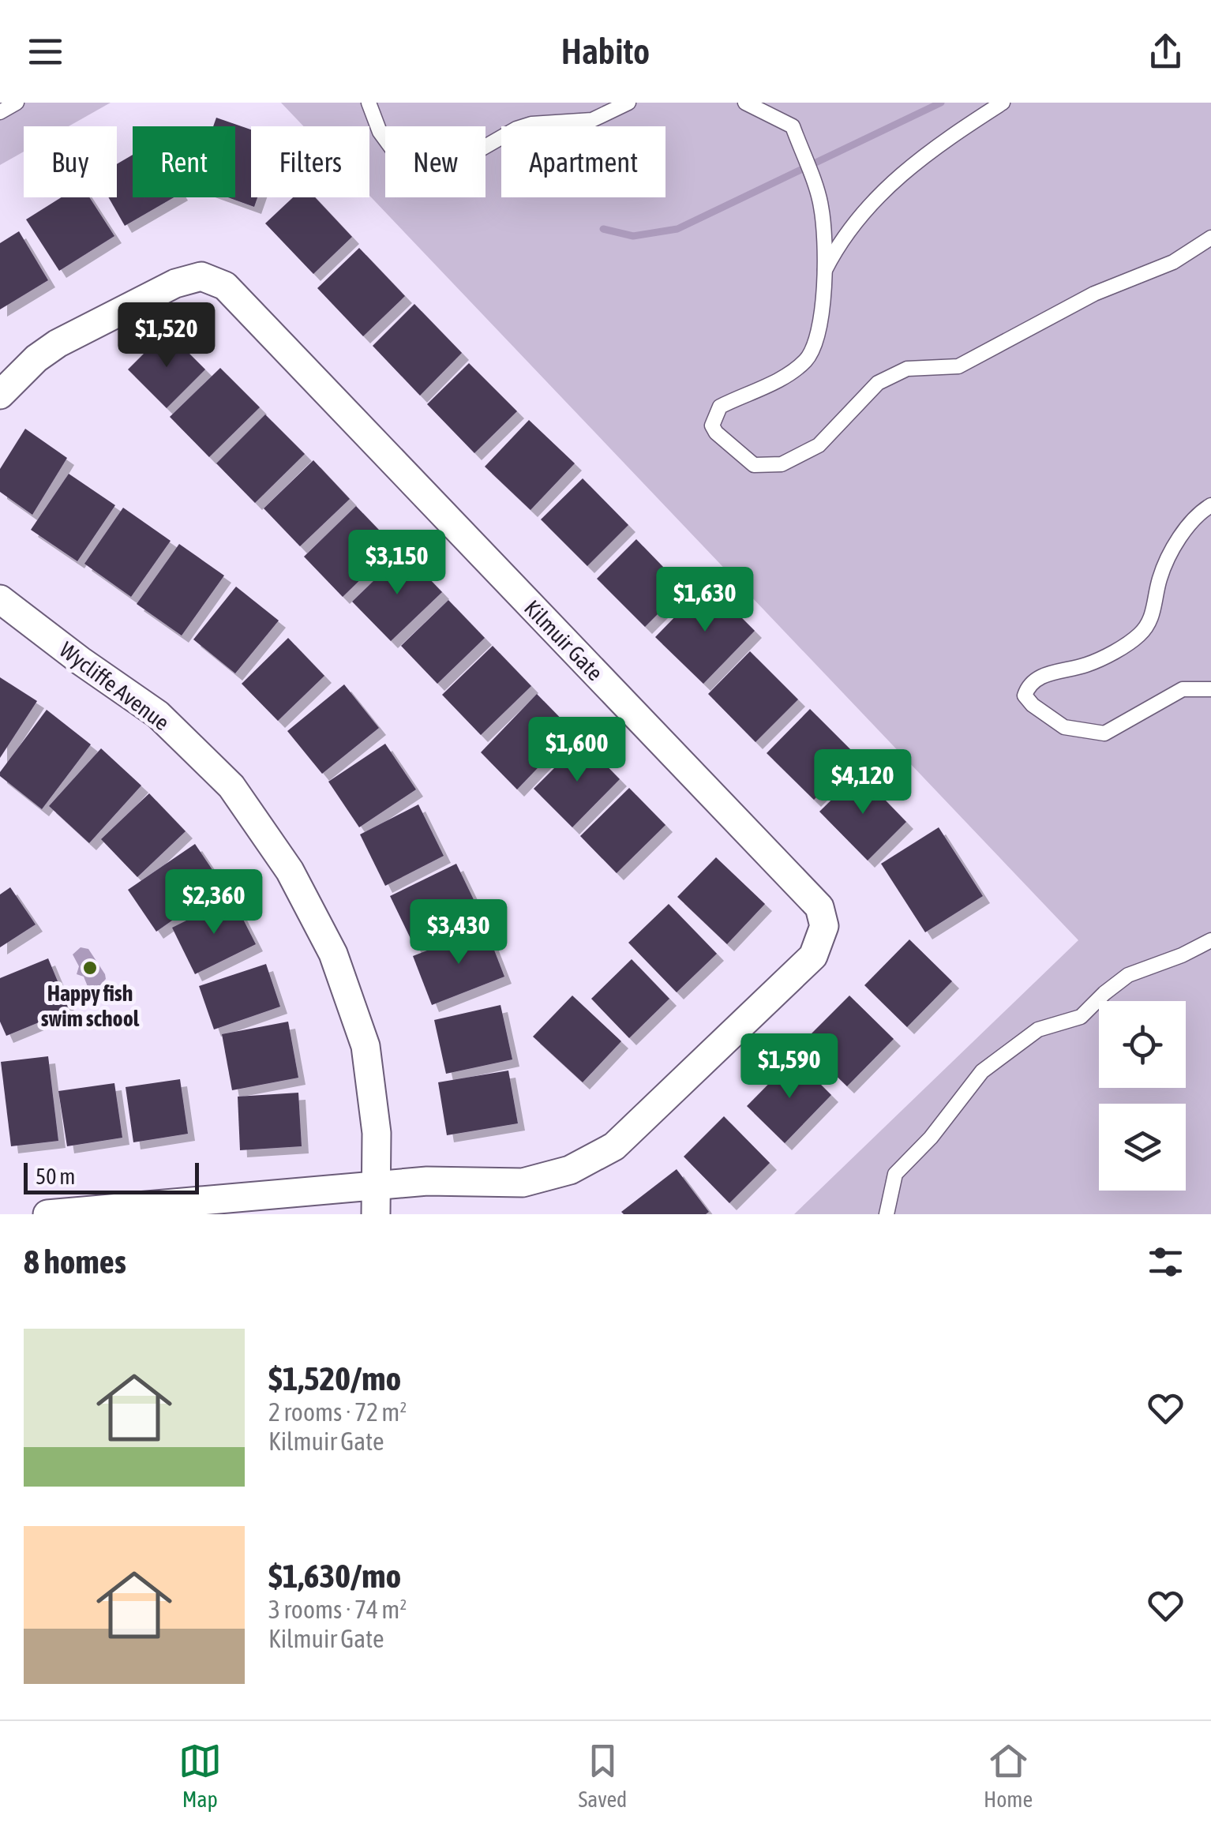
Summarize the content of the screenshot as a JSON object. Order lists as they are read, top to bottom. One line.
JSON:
{"streets":{"street":["Kilmuir Gate","Wycliffe Avenue"]},"crossings":[["Kilmuir Gate","Wycliffe Avenue"]],"places":["Happy fish swim school"],"scale_bar":"50 m","page":{"header":"Habito","chip":["Buy","Rent","Filters","New","Apartment"],"price":["$1,520","$3,150","$1,630","$1,600","$4,120","$2,360","$3,430","$1,590"],"scale":"50 m","heading":"8 homes","list":[{"name":"$1,520/mo","note":"2 rooms · 72 m² · Kilmuir Gate"},{"name":"$1,630/mo","note":"3 rooms · 74 m² · Kilmuir Gate"}],"tabs":["Map","Saved","Home"]}}
